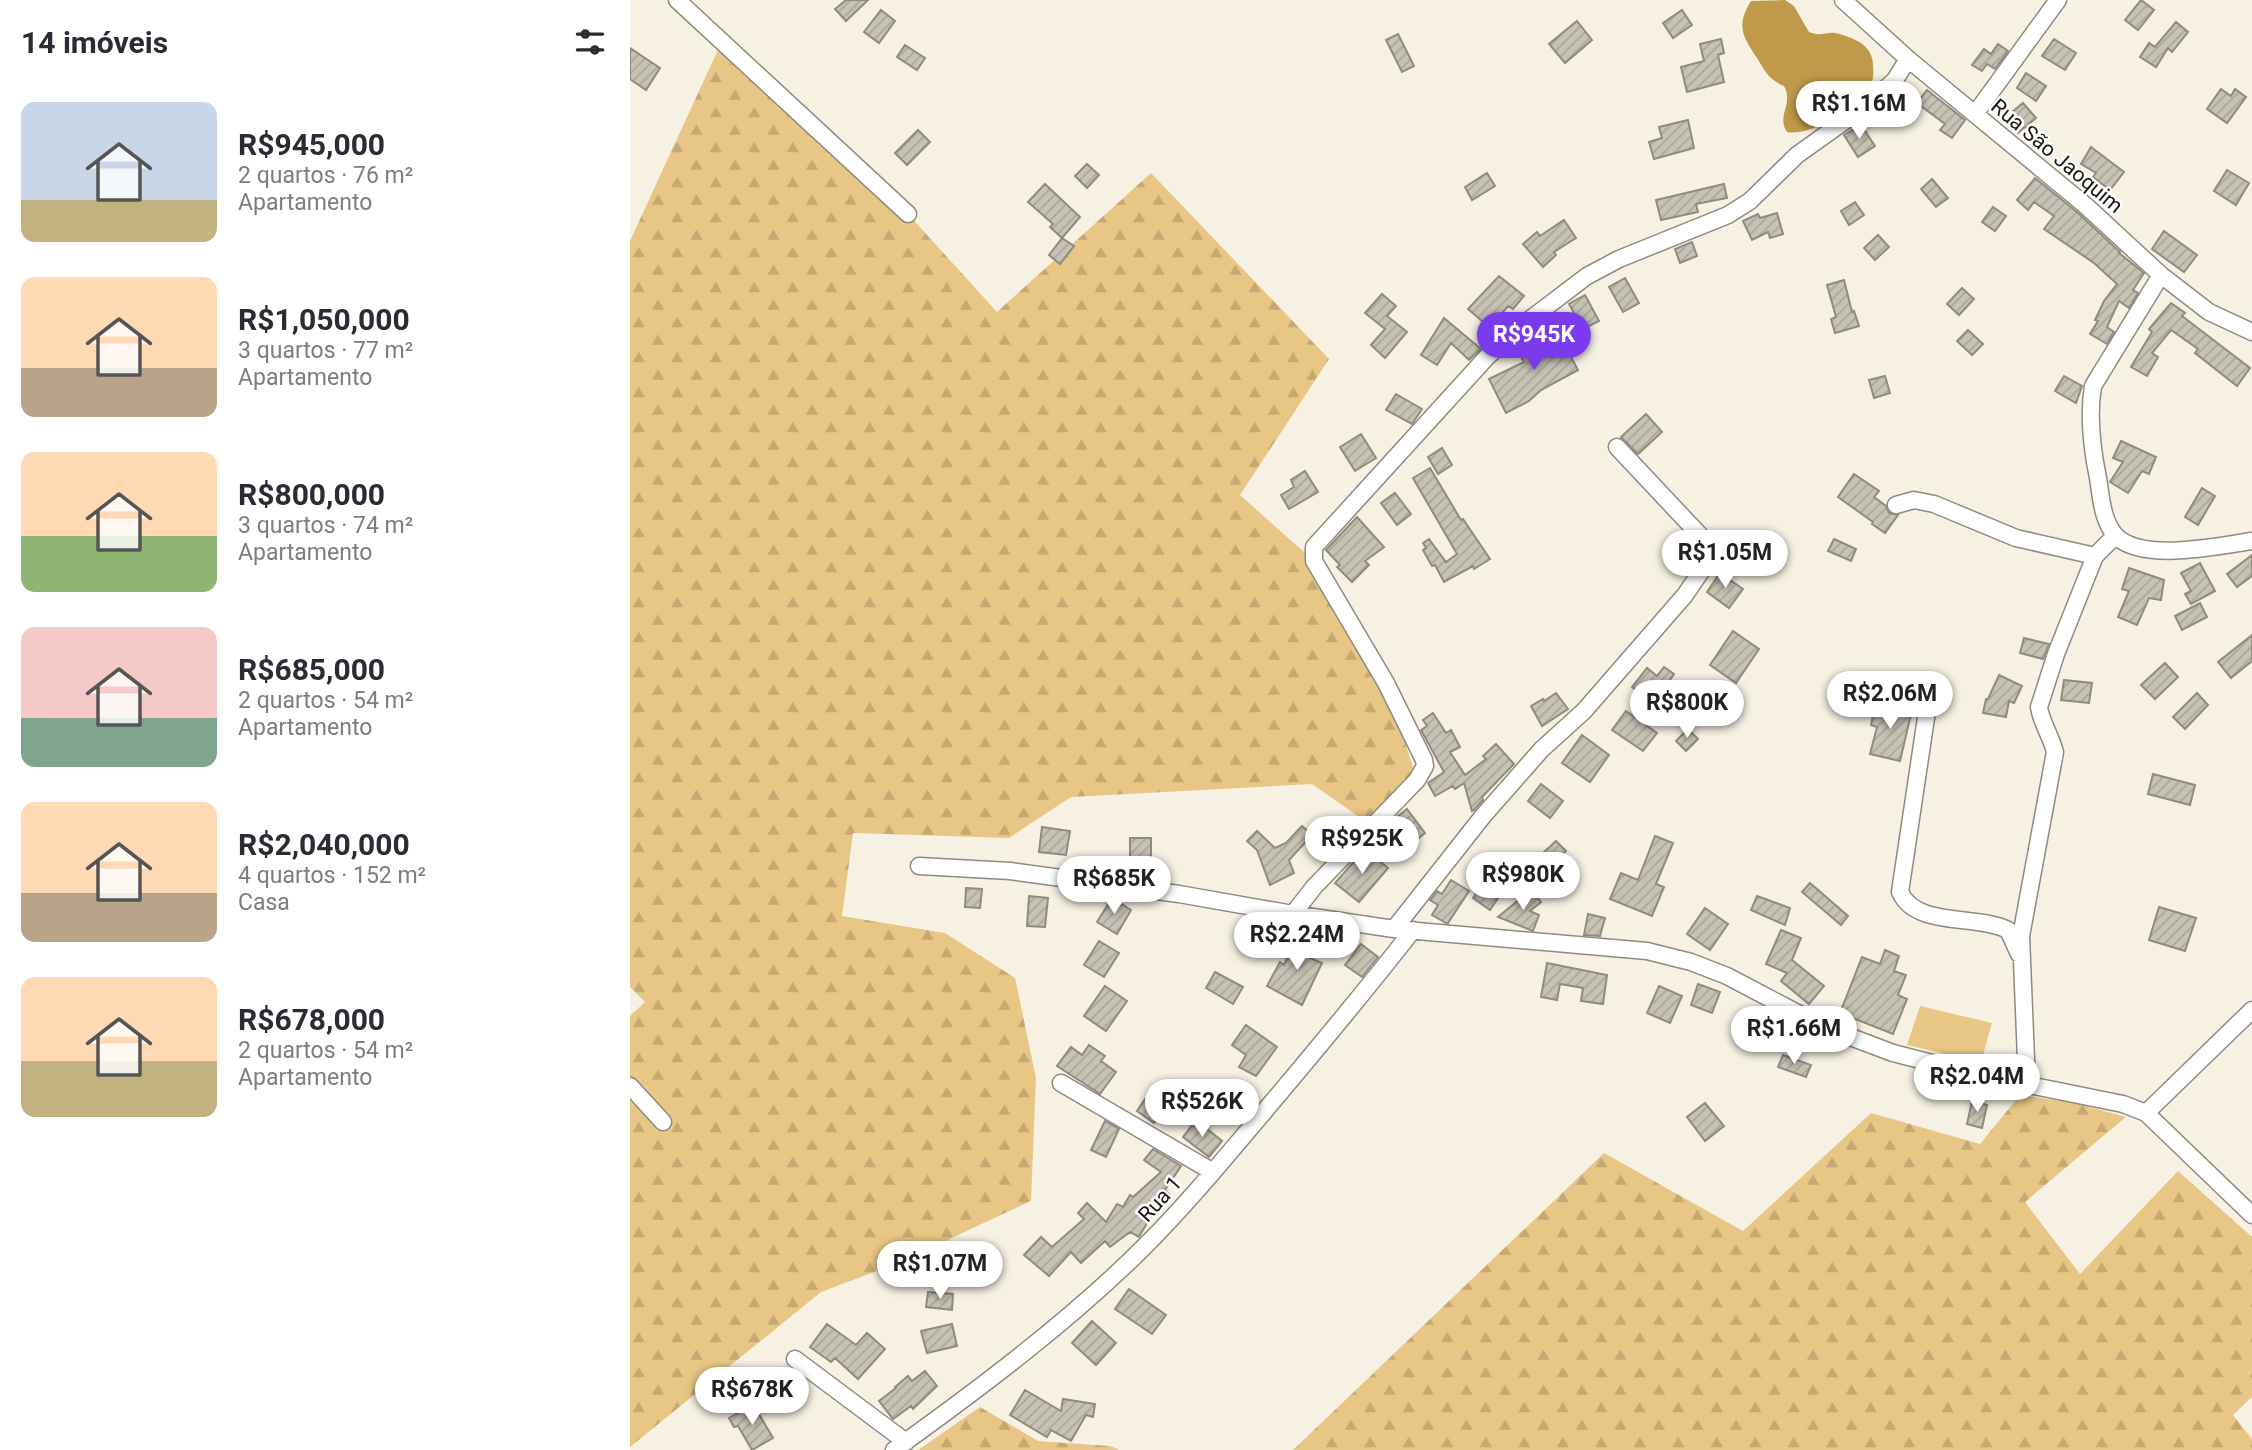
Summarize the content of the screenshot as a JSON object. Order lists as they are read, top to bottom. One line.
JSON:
{"streets":{"street":["Rua São Jaoquim","Rua 1"]},"page":{"heading":"14 imóveis","price":["R$1.16M","R$945K","R$1.05M","R$2.06M","R$800K","R$925K","R$980K","R$685K","R$2.24M","R$1.66M","R$2.04M","R$526K","R$1.07M","R$678K"],"list":[{"name":"R$945,000","note":"2 quartos · 76 m² · Apartamento"},{"name":"R$1,050,000","note":"3 quartos · 77 m² · Apartamento"},{"name":"R$800,000","note":"3 quartos · 74 m² · Apartamento"},{"name":"R$685,000","note":"2 quartos · 54 m² · Apartamento"},{"name":"R$2,040,000","note":"4 quartos · 152 m² · Casa"},{"name":"R$678,000","note":"2 quartos · 54 m² · Apartamento"}]}}
